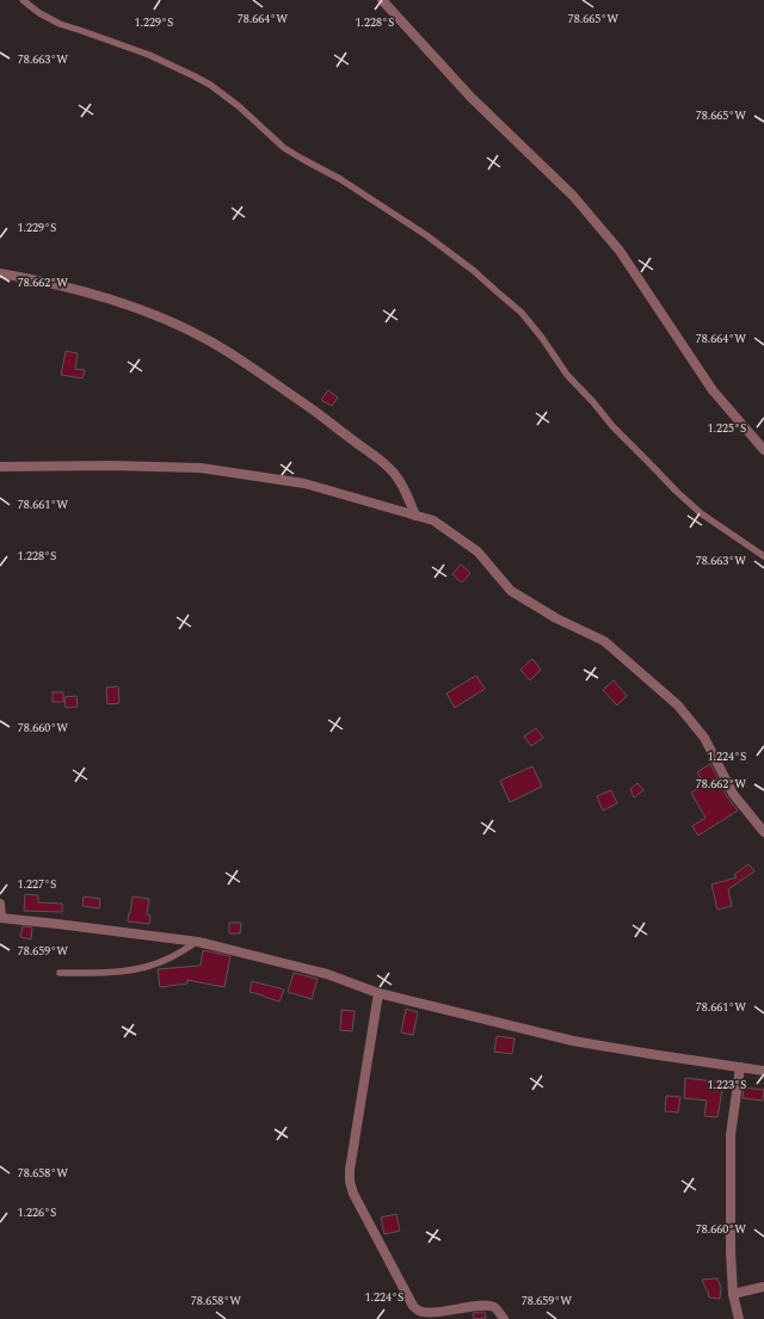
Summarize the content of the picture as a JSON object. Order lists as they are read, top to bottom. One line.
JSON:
{"coordinates":["78.664°W","78.665°W","1.229°S","1.228°S","78.663°W","78.662°W","1.225°S","78.661°W","78.660°W","1.224°S","1.227°S","78.659°W","1.223°S","78.658°W","1.226°S"]}
